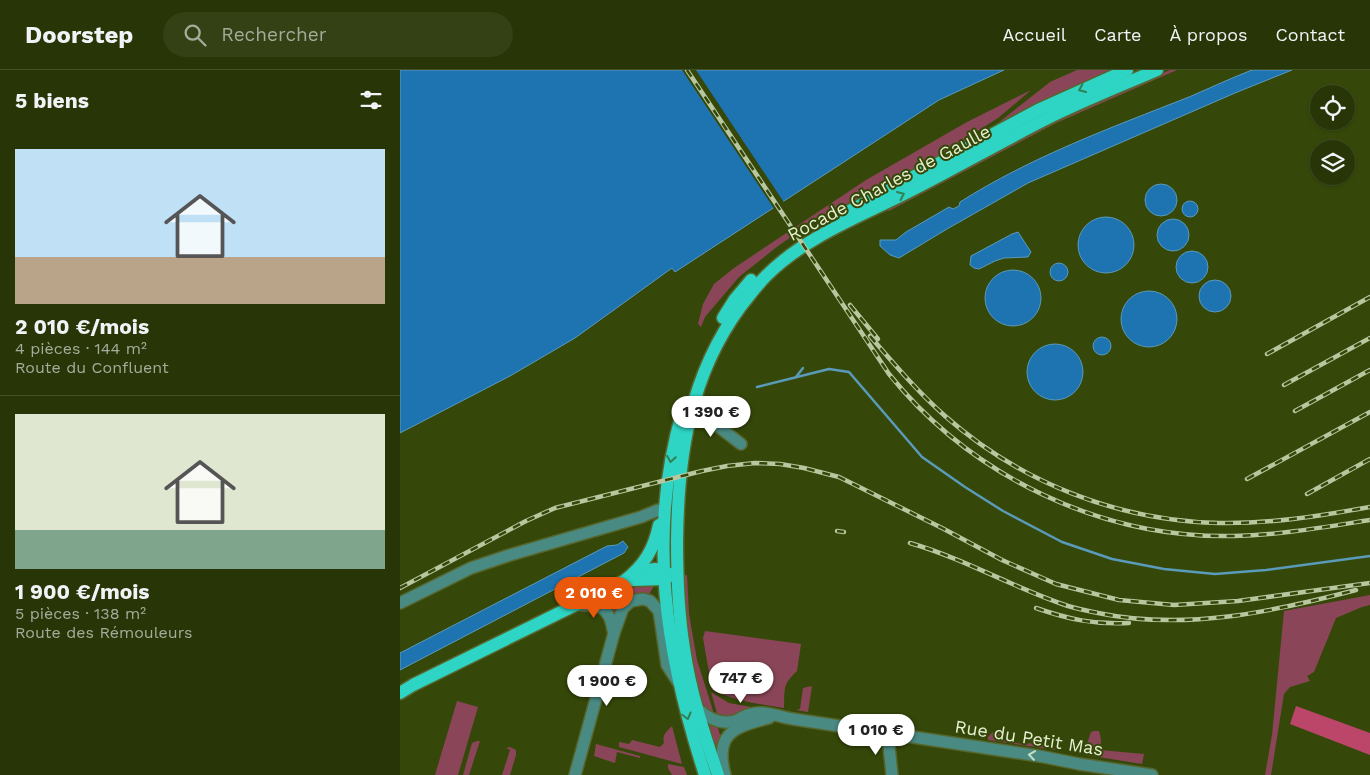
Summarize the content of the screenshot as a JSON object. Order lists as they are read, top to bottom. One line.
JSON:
{"streets":{"main road":["Rocade Charles de Gaulle"],"street":["Rue du Petit Mas"]},"crossings":[["Rocade Charles de Gaulle","Rue du Petit Mas"]],"one_way":["Rue du Petit Mas"],"page":{"header":"Doorstep","search":"Rechercher","nav":["Accueil","Carte","À propos","Contact"],"heading":"5 biens","list":[{"name":"2 010 €/mois","note":"4 pièces · 144 m² · Route du Confluent"},{"name":"1 900 €/mois","note":"5 pièces · 138 m² · Route des Rémouleurs"}],"price":["1 390 €","2 010 €","747 €","1 900 €","1 010 €"]}}
